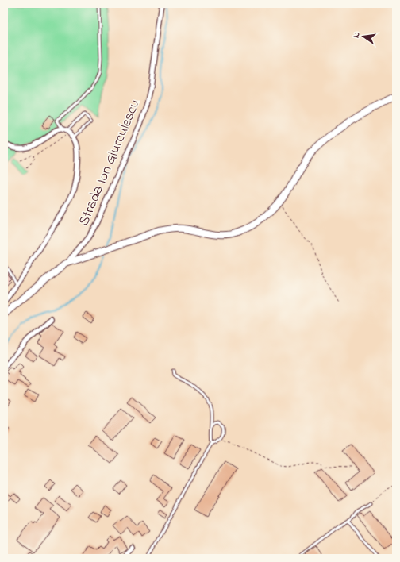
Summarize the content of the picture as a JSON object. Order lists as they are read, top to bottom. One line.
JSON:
{"streets":{"street":["Strada Ion Giurculescu"]},"north":"left"}
